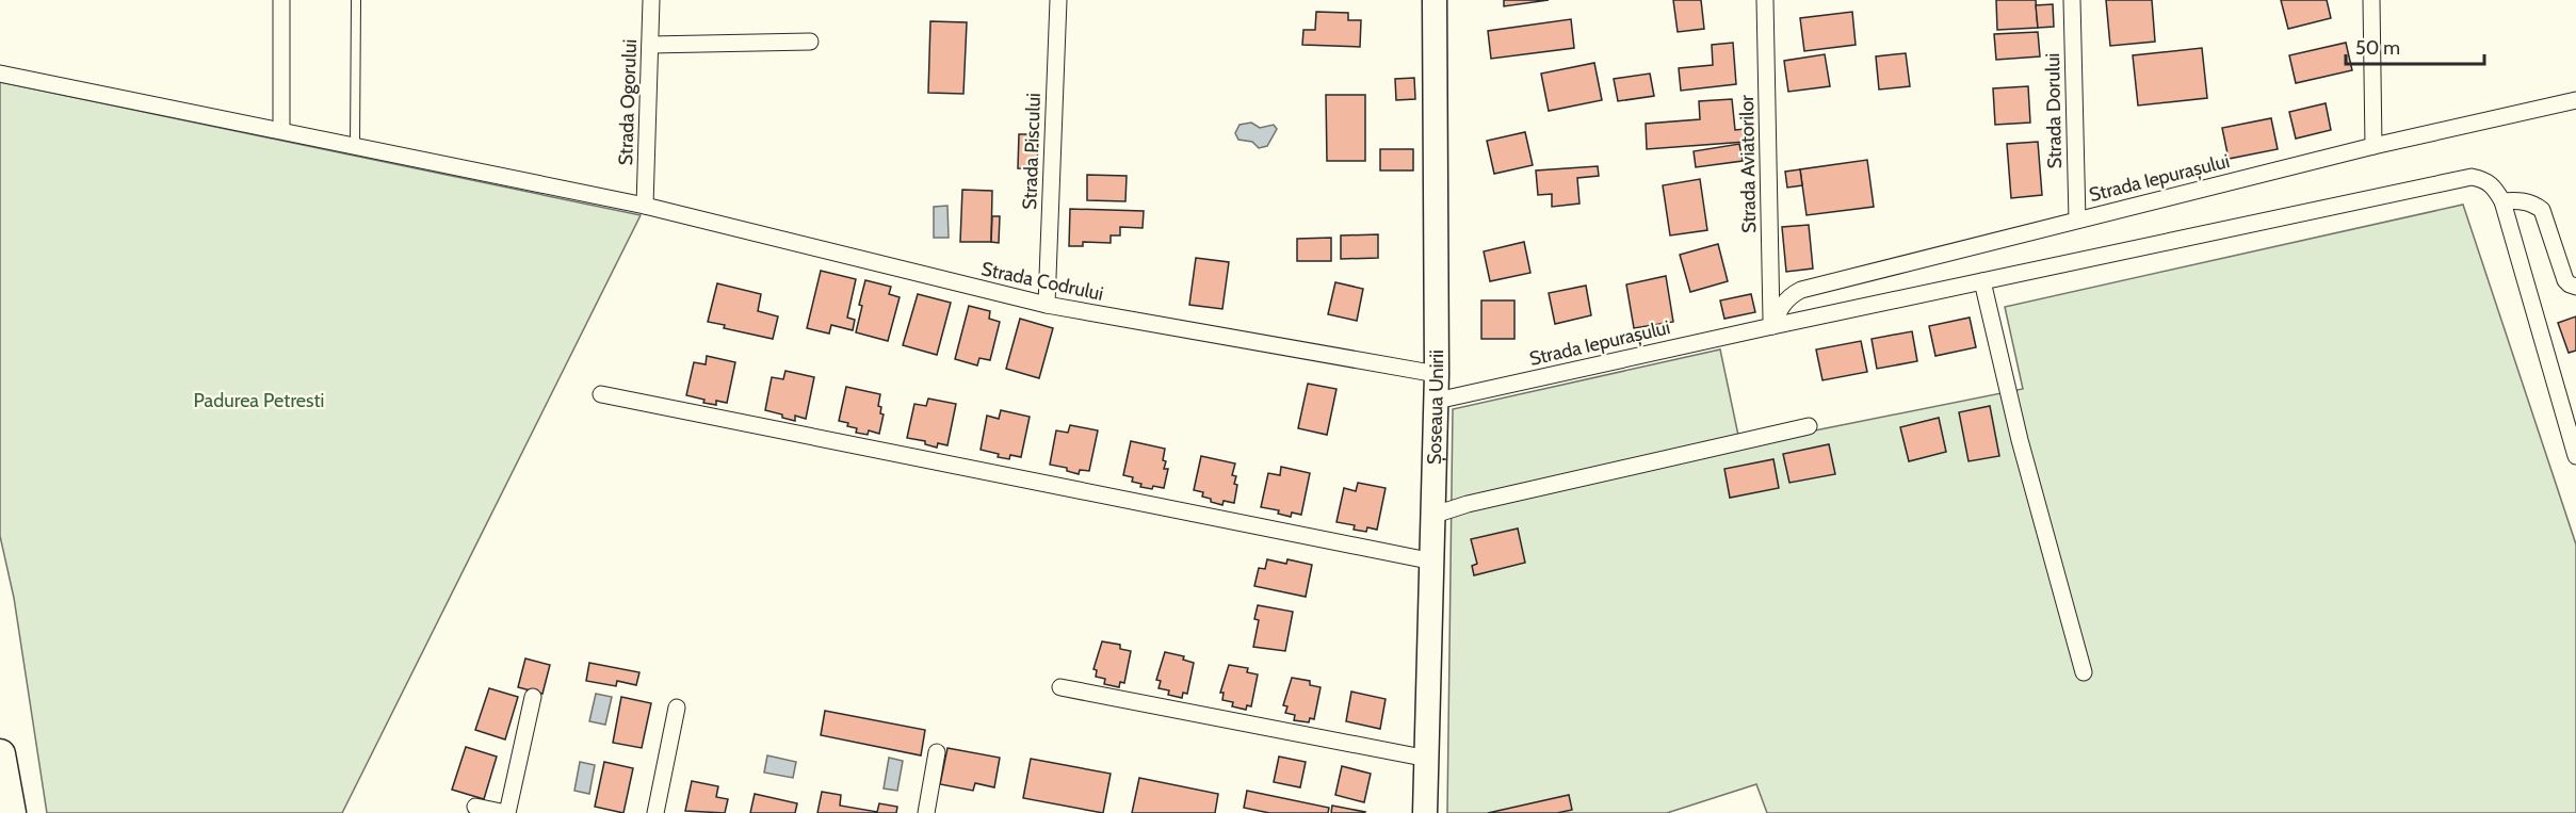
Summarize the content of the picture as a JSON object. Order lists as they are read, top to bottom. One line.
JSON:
{"streets":{"main road":["Șoseaua Unirii"],"street":["Strada Ogorului","Strada Dorului","Strada Piscului","Strada Aviatorilor","Strada Iepurașului","Strada Codrului"]},"crossings":[["Strada Ogorului","Strada Codrului"],["Strada Dorului","Strada Iepurașului"],["Strada Piscului","Strada Codrului"],["Strada Aviatorilor","Strada Iepurașului"],["Strada Iepurașului","Șoseaua Unirii"],["Strada Codrului","Șoseaua Unirii"]],"parks":["Padurea Petresti"],"scale_bar":"50 m"}
